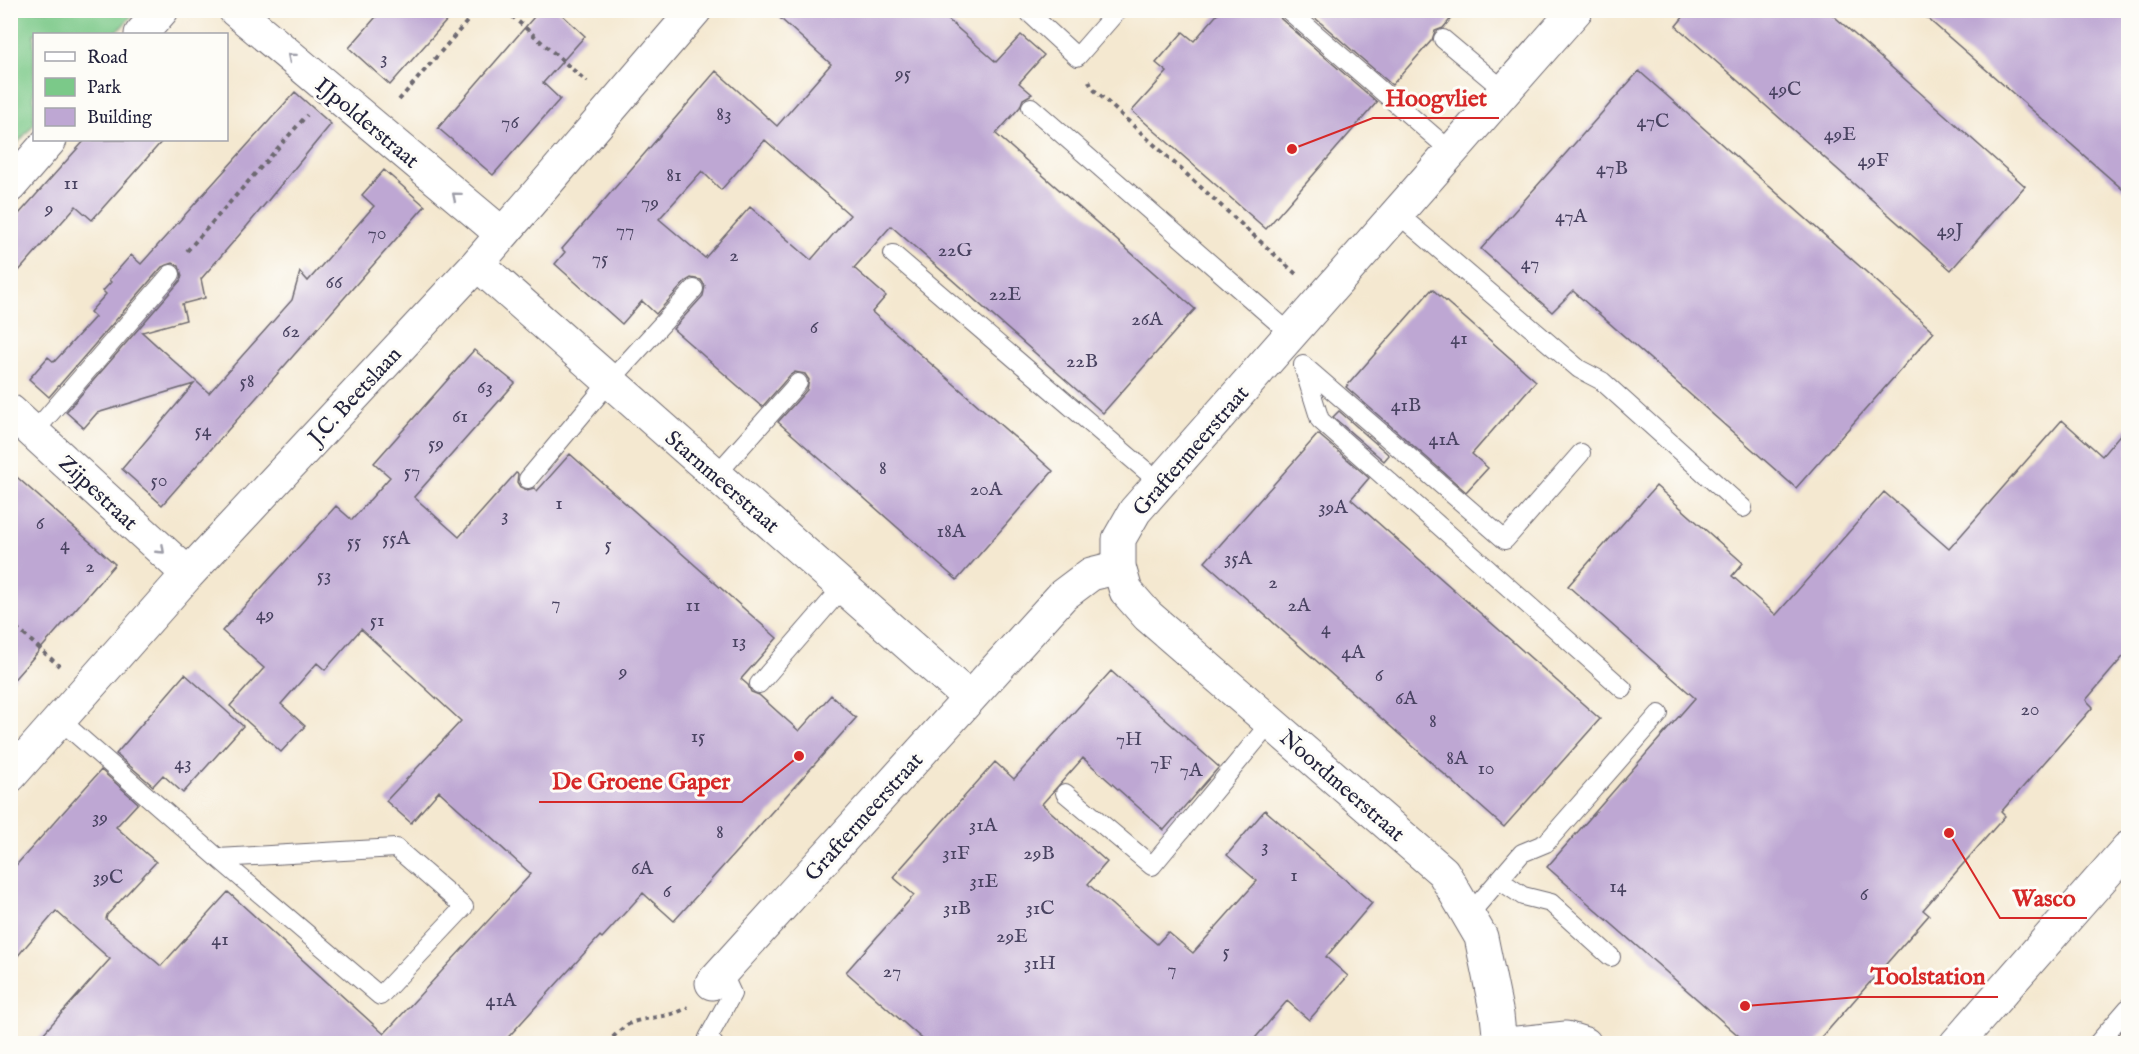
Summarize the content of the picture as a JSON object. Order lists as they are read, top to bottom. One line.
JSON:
{"streets":{"street":["IJpolderstraat","J.C. Beetslaan","Graftermeerstraat","Starnmeerstraat","Zijpestraat","Noordmeerstraat"]},"crossings":[["IJpolderstraat","J.C. Beetslaan"],["J.C. Beetslaan","Starnmeerstraat"],["J.C. Beetslaan","Zijpestraat"],["Graftermeerstraat","Starnmeerstraat"],["Graftermeerstraat","Noordmeerstraat"]],"one_way":["IJpolderstraat","Zijpestraat"],"places":["Hoogvliet","De Groene Gaper","Wasco","Toolstation"],"house_numbers":["3","95","49C","83","47C","76","49E","49F","47B","81","11","79","9","47A","77","49J","70","22G","2","75","47","66","22E","26A","6","62","41","22B","58","63","41B","61","54","41A","59","8","57","50","20A","1","39A","3","6","18A","55A","55","4","5","35A","2","53","2","7","11","2A","49","51","4","13","4A","9","6","6A","20","8","15","7H","8A","43","7F","10","7A","39","31A","8","3","31F","29B","6A","1","39C","31E","14","6","6","31B","31C","29E","41","5","31H","7","27","41A"],"legend":["Road","Park","Building"]}
